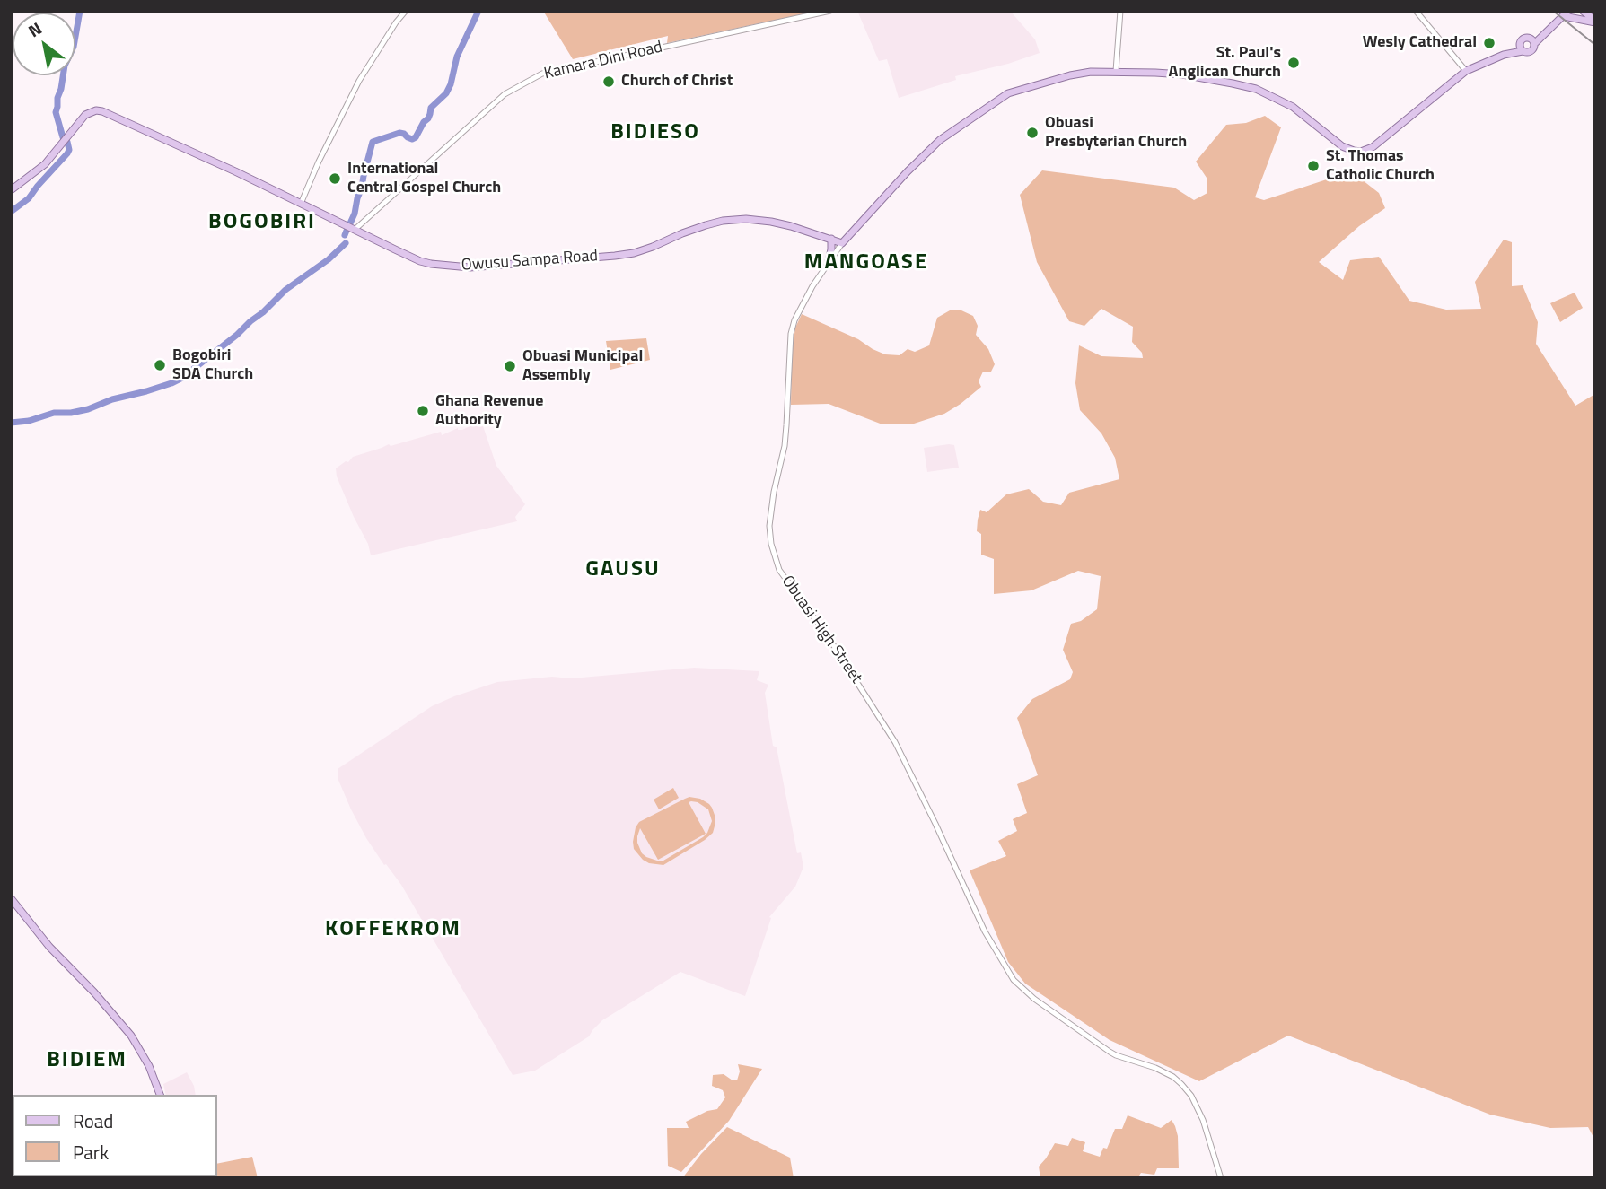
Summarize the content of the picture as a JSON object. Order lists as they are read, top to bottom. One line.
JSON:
{"streets":{"main road":["Owusu Sampa Road","Obuasi High Street"],"street":["Kamara Dini Road"]},"crossings":[["Kamara Dini Road","Owusu Sampa Road"],["Owusu Sampa Road","Obuasi High Street"]],"districts":["BIDIESO","BOGOBIRI","MANGOASE","GAUSU","KOFFEKROM","BIDIEM"],"places":["Wesly Cathedral","St. Paul's Anglican Church","Church of Christ","Obuasi Presbyterian Church","St. Thomas Catholic Church","International Central Gospel Church","Bogobiri SDA Church","Obuasi Municipal Assembly","Ghana Revenue Authority"],"legend":["Road","Park"],"north":"top left"}
